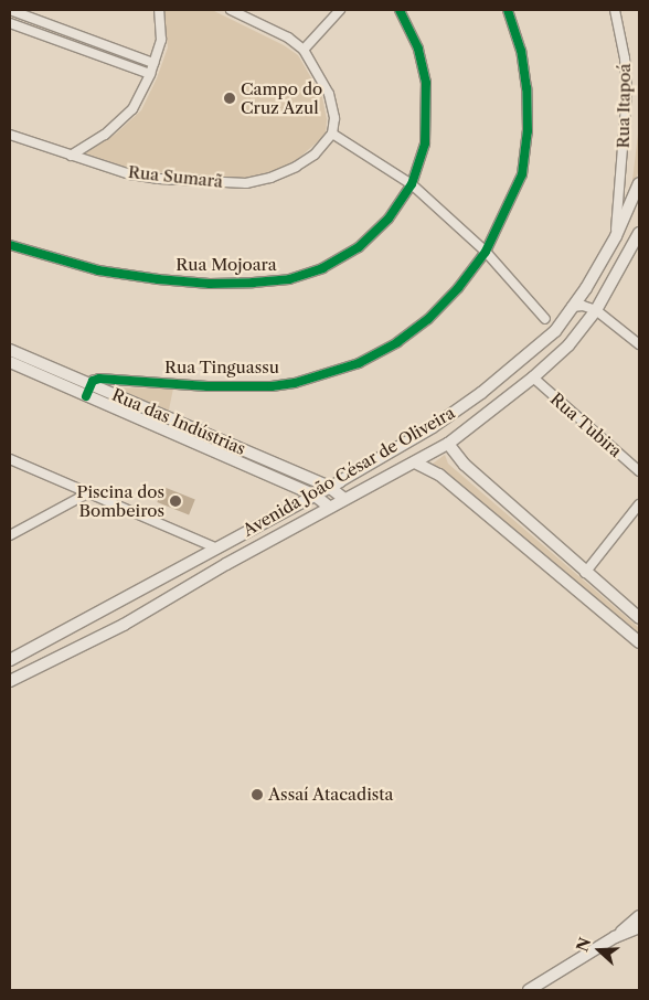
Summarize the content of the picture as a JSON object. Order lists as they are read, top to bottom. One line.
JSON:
{"streets":{"main road":["Rua das Indústrias","Avenida João César de Oliveira"],"street":["Rua Itapoá","Rua Sumarã","Rua Mojoara","Rua Tinguassu","Rua Tubira"]},"crossings":[["Rua Itapoá","Avenida João César de Oliveira"],["Rua Tinguassu","Rua das Indústrias"],["Rua das Indústrias","Avenida João César de Oliveira"],["Rua Tubira","Avenida João César de Oliveira"]],"places":["Campo do Cruz Azul","Piscina dos Bombeiros","Assaí Atacadista"],"north":"left"}
